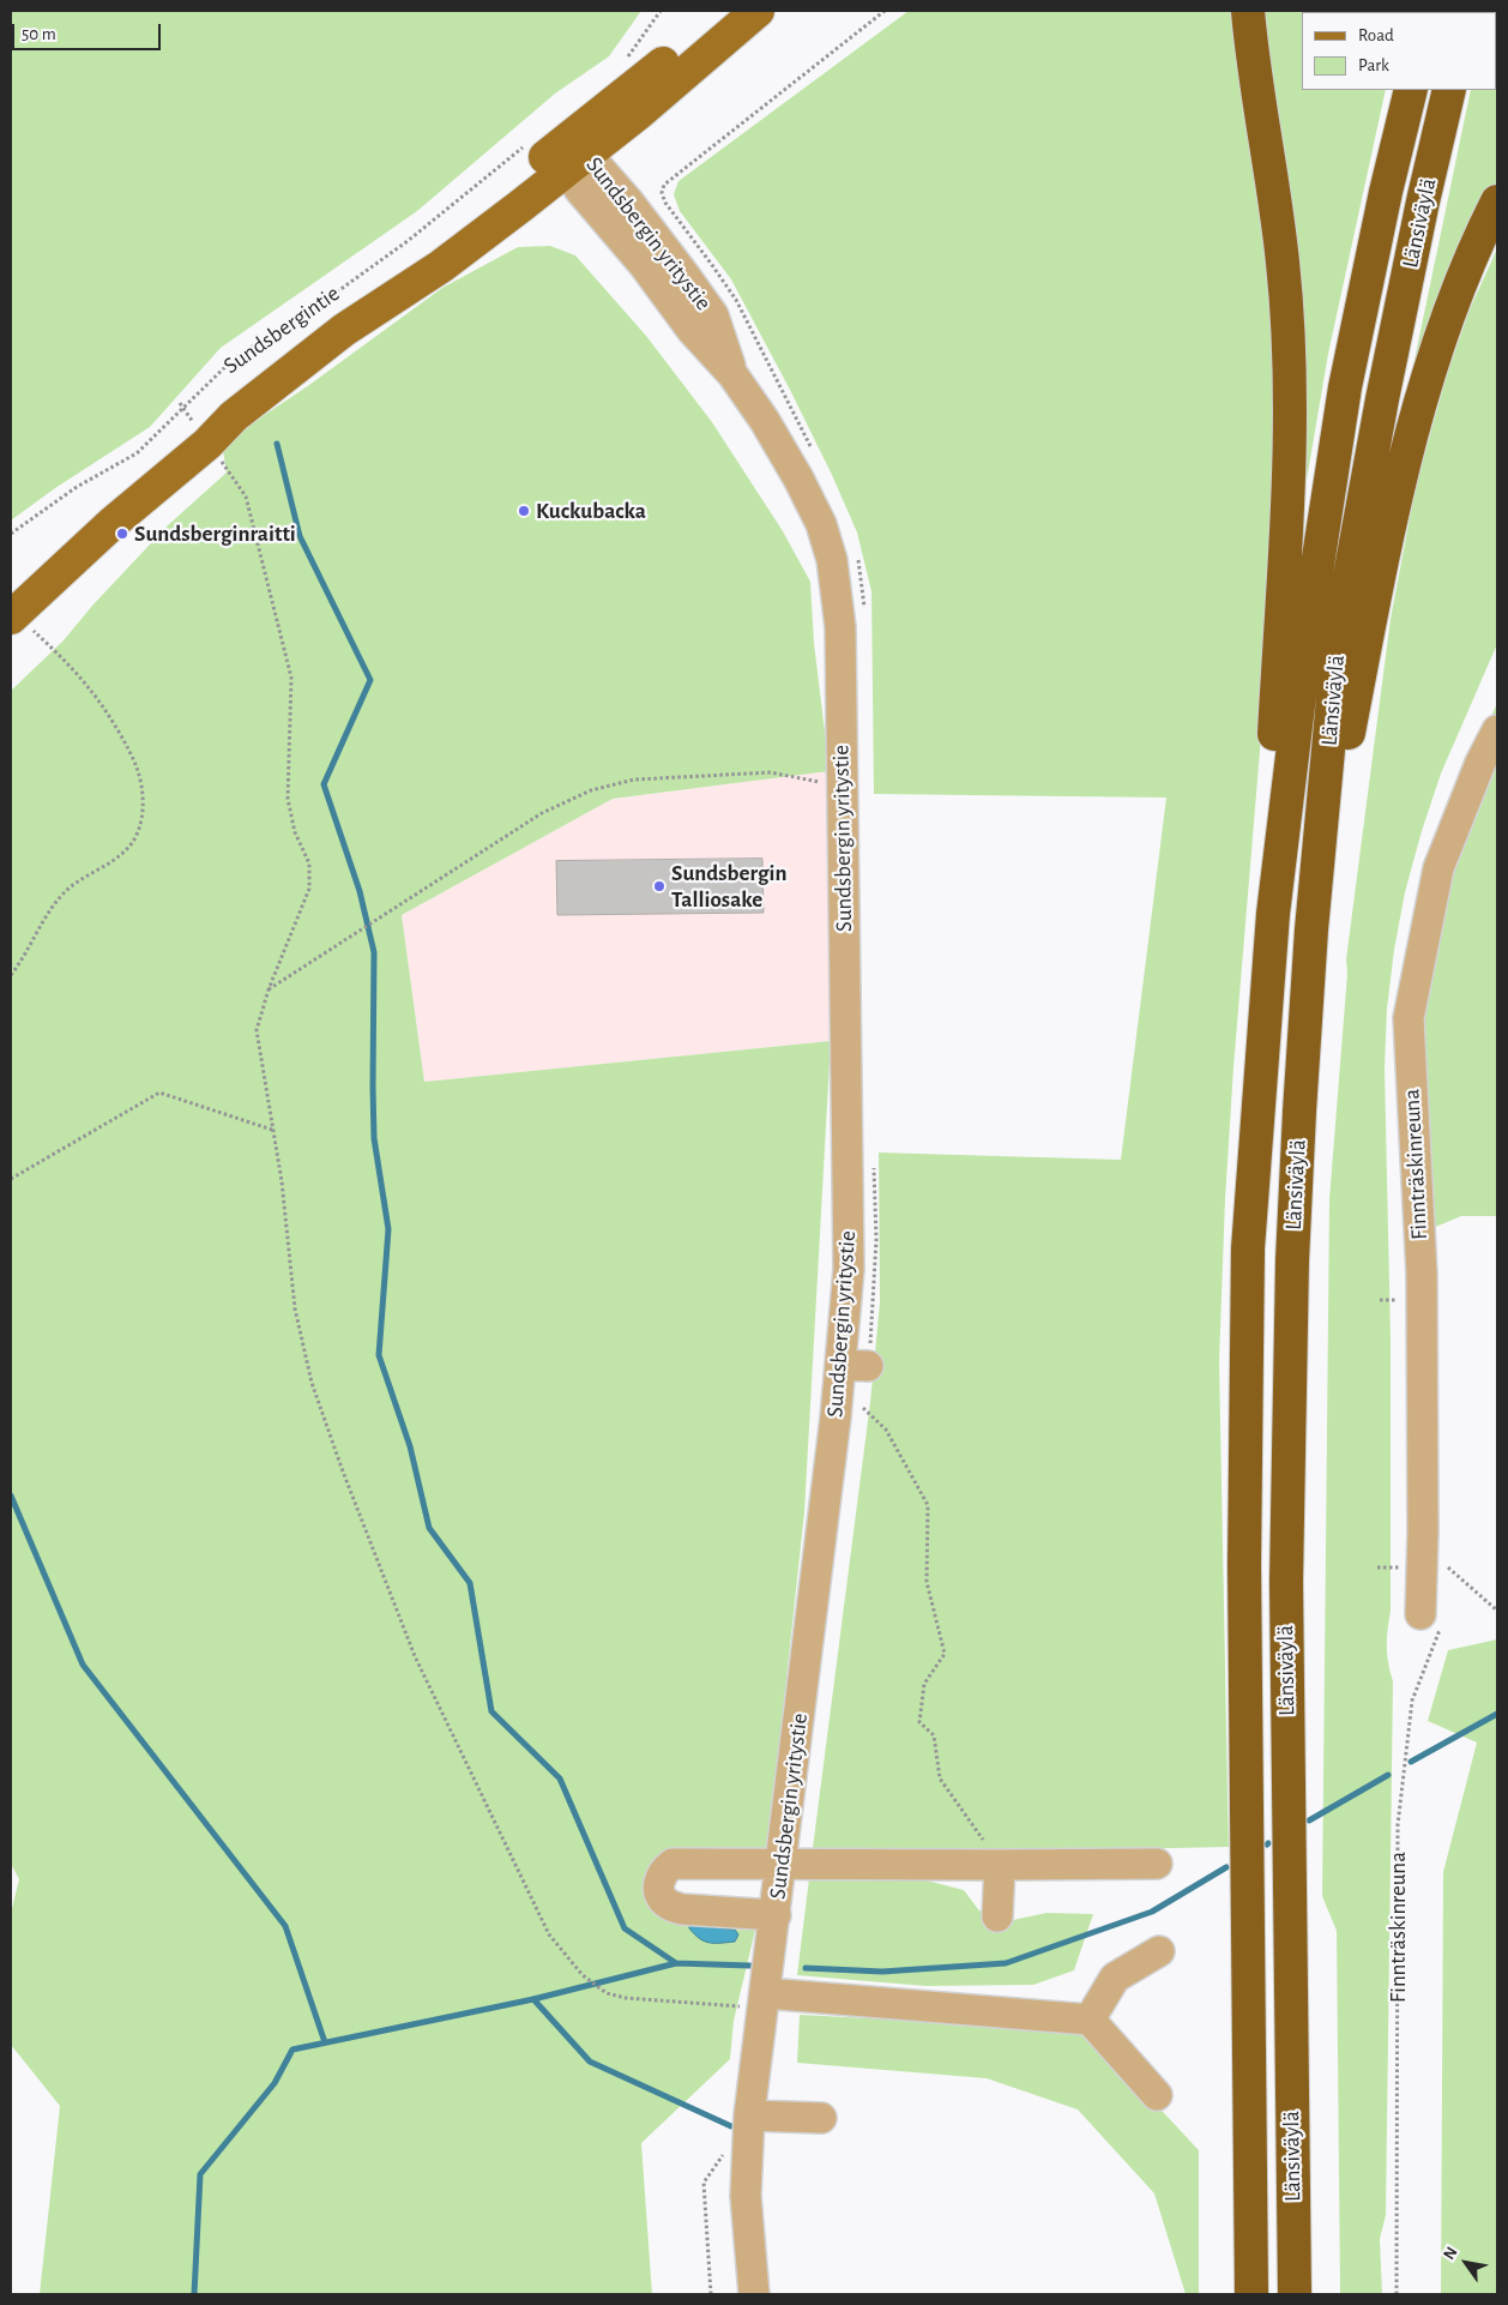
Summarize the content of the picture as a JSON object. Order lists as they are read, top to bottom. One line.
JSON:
{"streets":{"highway":["Länsiväylä"],"main road":["Sundsbergintie"],"street":["Sundsbergin yritystie","Finnträskinreuna"]},"crossings":[["Sundsbergin yritystie","Sundsbergintie"]],"places":["Kuckubacka","Sundsberginraitti","Sundsbergin Talliosake"],"legend":["Road","Park"],"scale_bar":"50 m","north":"top left"}
